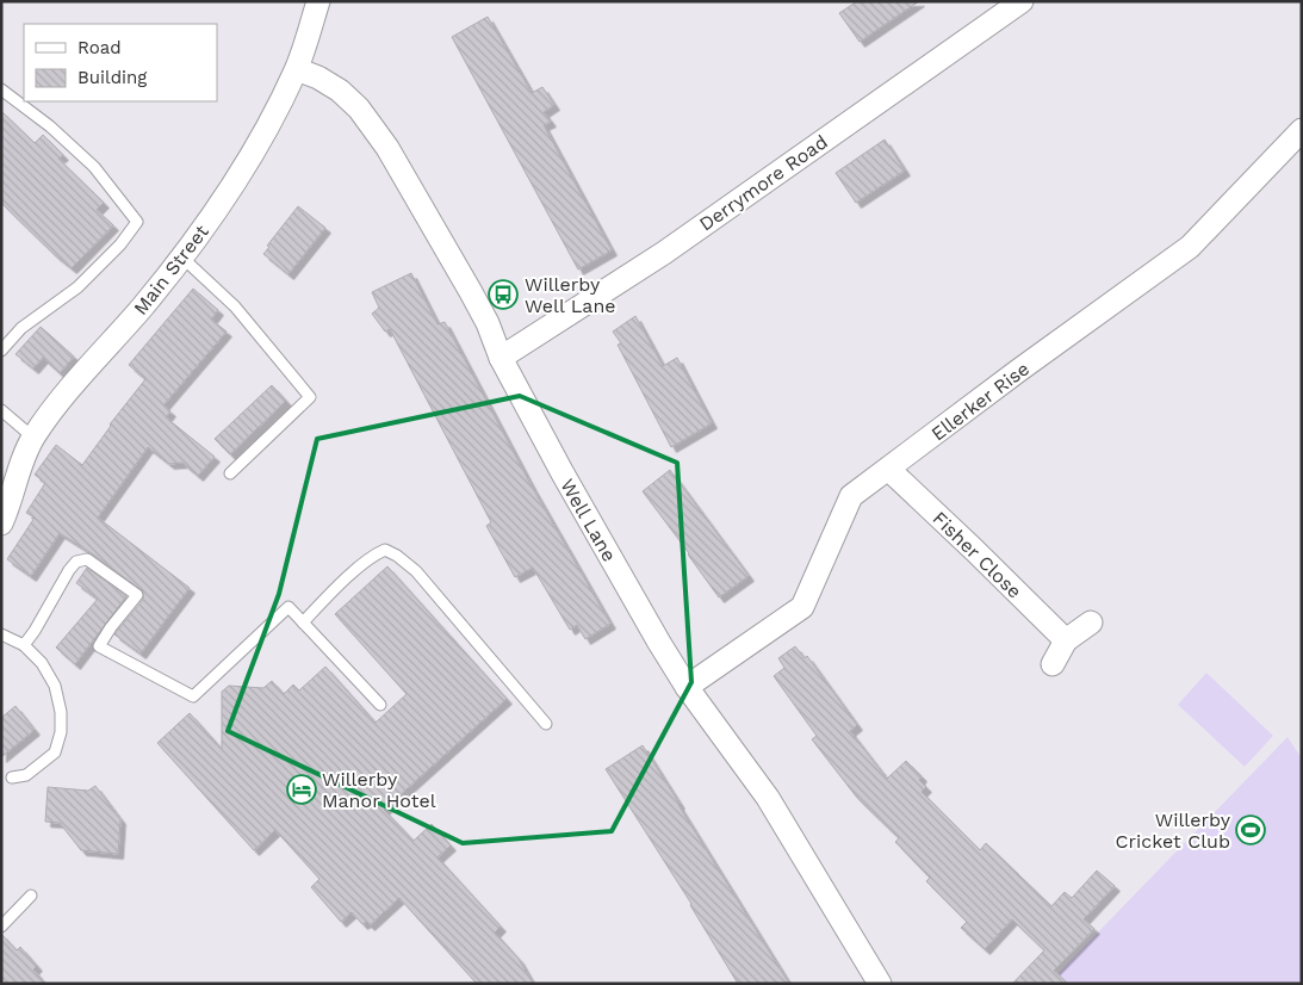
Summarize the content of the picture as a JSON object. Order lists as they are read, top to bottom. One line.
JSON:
{"streets":{"street":["Derrymore Road","Main Street","Ellerker Rise","Well Lane","Fisher Close"]},"crossings":[["Derrymore Road","Well Lane"],["Main Street","Well Lane"],["Ellerker Rise","Well Lane"],["Ellerker Rise","Fisher Close"]],"places":{"bus stop":["Willerby Well Lane"],"hotel":["Willerby Manor Hotel"],"sports":["Willerby Cricket Club"]},"legend":["Road","Building"]}
